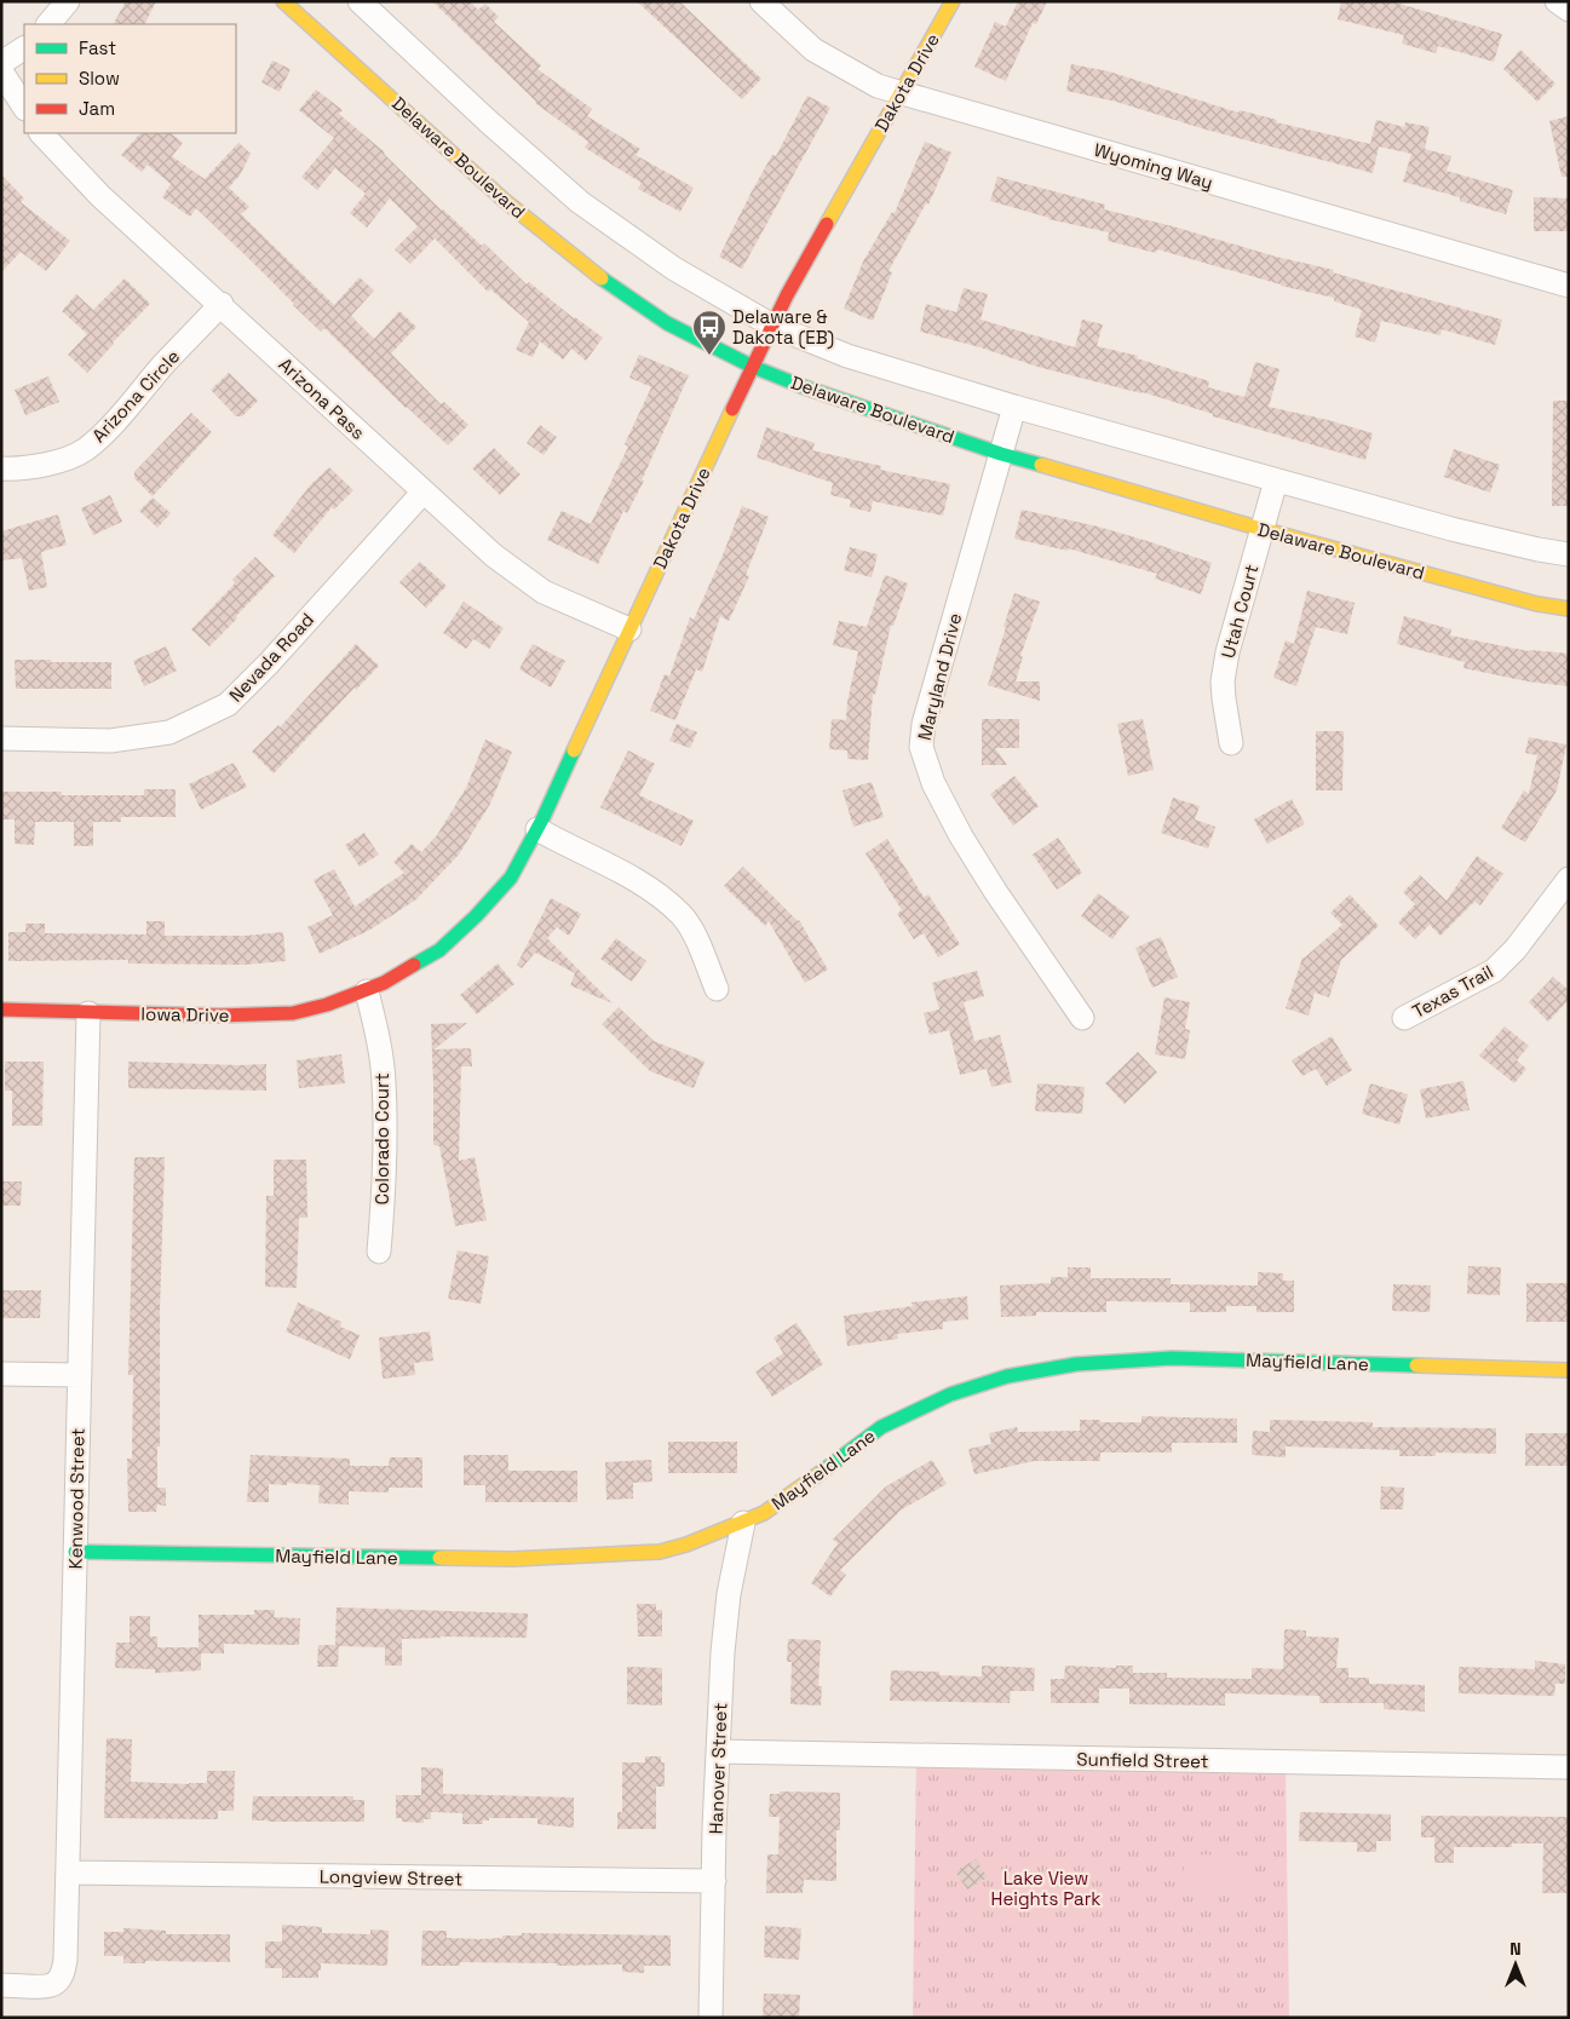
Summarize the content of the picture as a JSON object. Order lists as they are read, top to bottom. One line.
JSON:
{"streets":{"street":["Dakota Drive","Delaware Boulevard","Wyoming Way","Arizona Circle","Arizona Pass","Utah Court","Nevada Road","Maryland Drive","Texas Trail","Iowa Drive","Colorado Court","Mayfield Lane","Kenwood Street","Sunfield Street","Hanover Street","Longview Street"]},"crossings":[["Dakota Drive","Delaware Boulevard"],["Dakota Drive","Wyoming Way"],["Dakota Drive","Arizona Pass"],["Dakota Drive","Iowa Drive"],["Dakota Drive","Colorado Court"],["Delaware Boulevard","Utah Court"],["Delaware Boulevard","Maryland Drive"],["Arizona Circle","Arizona Pass"],["Arizona Pass","Nevada Road"],["Iowa Drive","Colorado Court"],["Iowa Drive","Kenwood Street"],["Mayfield Lane","Kenwood Street"],["Mayfield Lane","Hanover Street"],["Kenwood Street","Longview Street"],["Sunfield Street","Hanover Street"],["Hanover Street","Longview Street"]],"parks":["Lake View Heights Park"],"places":{"bus stop":["Delaware & Dakota (EB)"]},"legend":["Fast","Slow","Jam"],"north":"top"}
